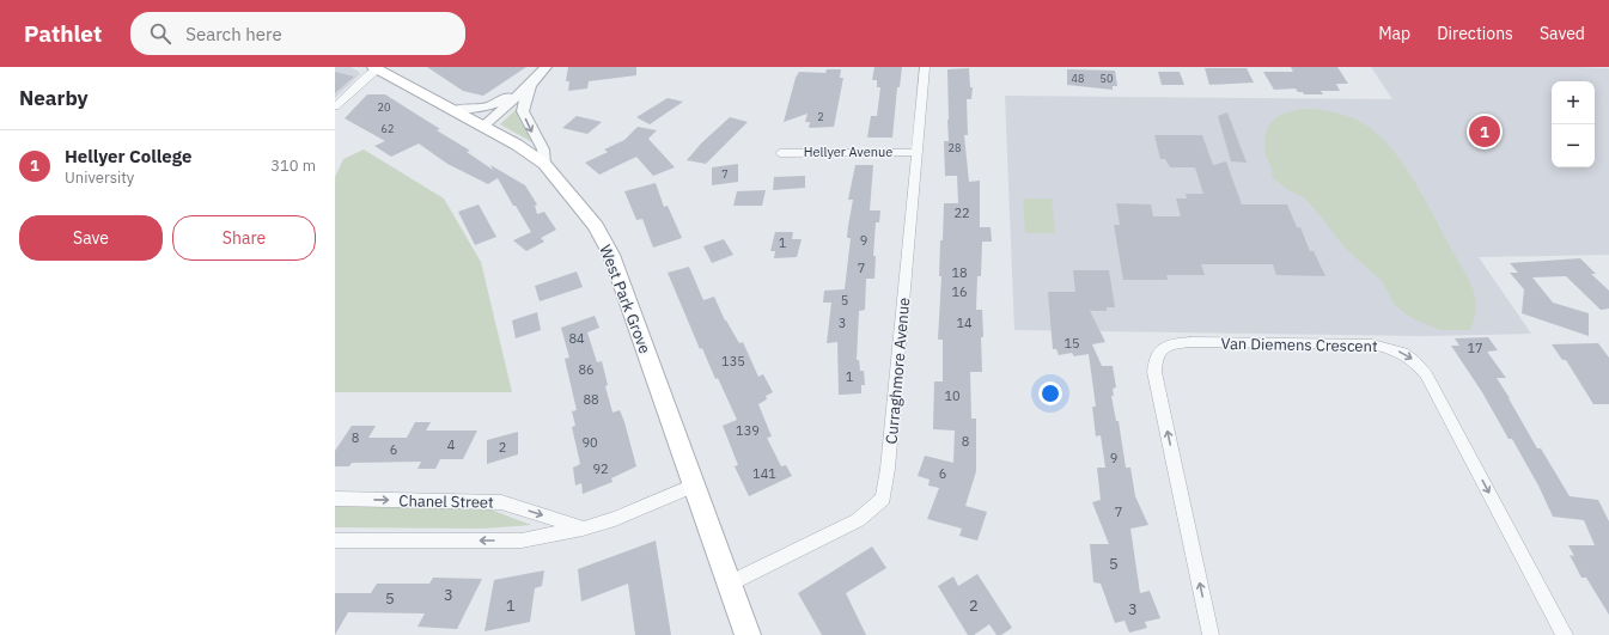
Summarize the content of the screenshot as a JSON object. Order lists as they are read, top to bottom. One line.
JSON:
{"streets":{"main road":["West Park Grove"],"street":["Hellyer Avenue","Van Diemens Crescent","Curraghmore Avenue","Chanel Street"]},"crossings":[["Hellyer Avenue","Curraghmore Avenue"],["West Park Grove","Curraghmore Avenue"]],"house_numbers":["48","50","20","2","62","28","7","22","9","1","7","18","16","5","3","14","84","15","17","135","86","1","10","88","139","8","8","90","4","2","6","9","92","141","6","7","5","3","5","1","2","3"],"page":{"header":"Pathlet","search":"Search here","nav":["Map","Directions","Saved"],"heading":"Nearby","map_buttons":["+","−"],"pins":"1","list":[{"mark":"1","name":"Hellyer College","note":"University","value":"310 m"}],"buttons":["Save","Share"]}}
